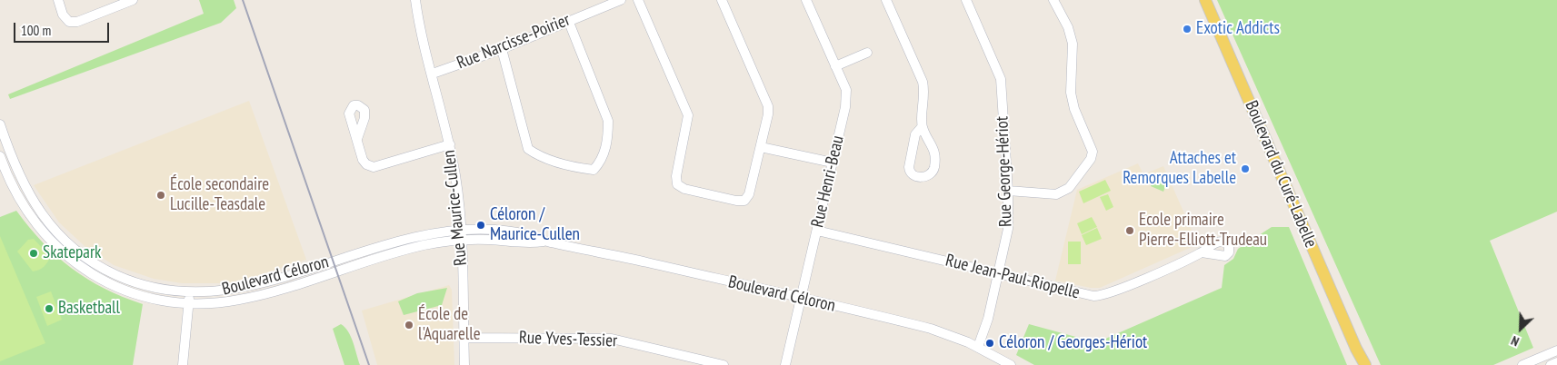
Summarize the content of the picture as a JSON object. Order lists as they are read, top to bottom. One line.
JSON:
{"streets":{"main road":["Boulevard du Curé-Labelle"],"street":["Rue Narcisse-Poirier","Rue George-Hériot","Rue Henri-Beau","Rue Maurice-Cullen","Boulevard Céloron","Rue Jean-Paul-Riopelle","Rue Yves-Tessier"]},"crossings":[["Rue Narcisse-Poirier","Rue Maurice-Cullen"],["Rue George-Hériot","Boulevard Céloron"],["Rue George-Hériot","Rue Jean-Paul-Riopelle"],["Rue Henri-Beau","Boulevard Céloron"],["Rue Henri-Beau","Rue Jean-Paul-Riopelle"],["Rue Maurice-Cullen","Boulevard Céloron"],["Rue Maurice-Cullen","Rue Yves-Tessier"]],"places":["Exotic Addicts","Attaches et Remorques Labelle","École secondaire Lucille-Teasdale","Céloron / Maurice-Cullen","Ecole primaire Pierre-Elliott-Trudeau","Skatepark","Basketball","École de l'Aquarelle","Céloron / Georges-Hériot"],"scale_bar":"100 m","north":"bottom left"}
